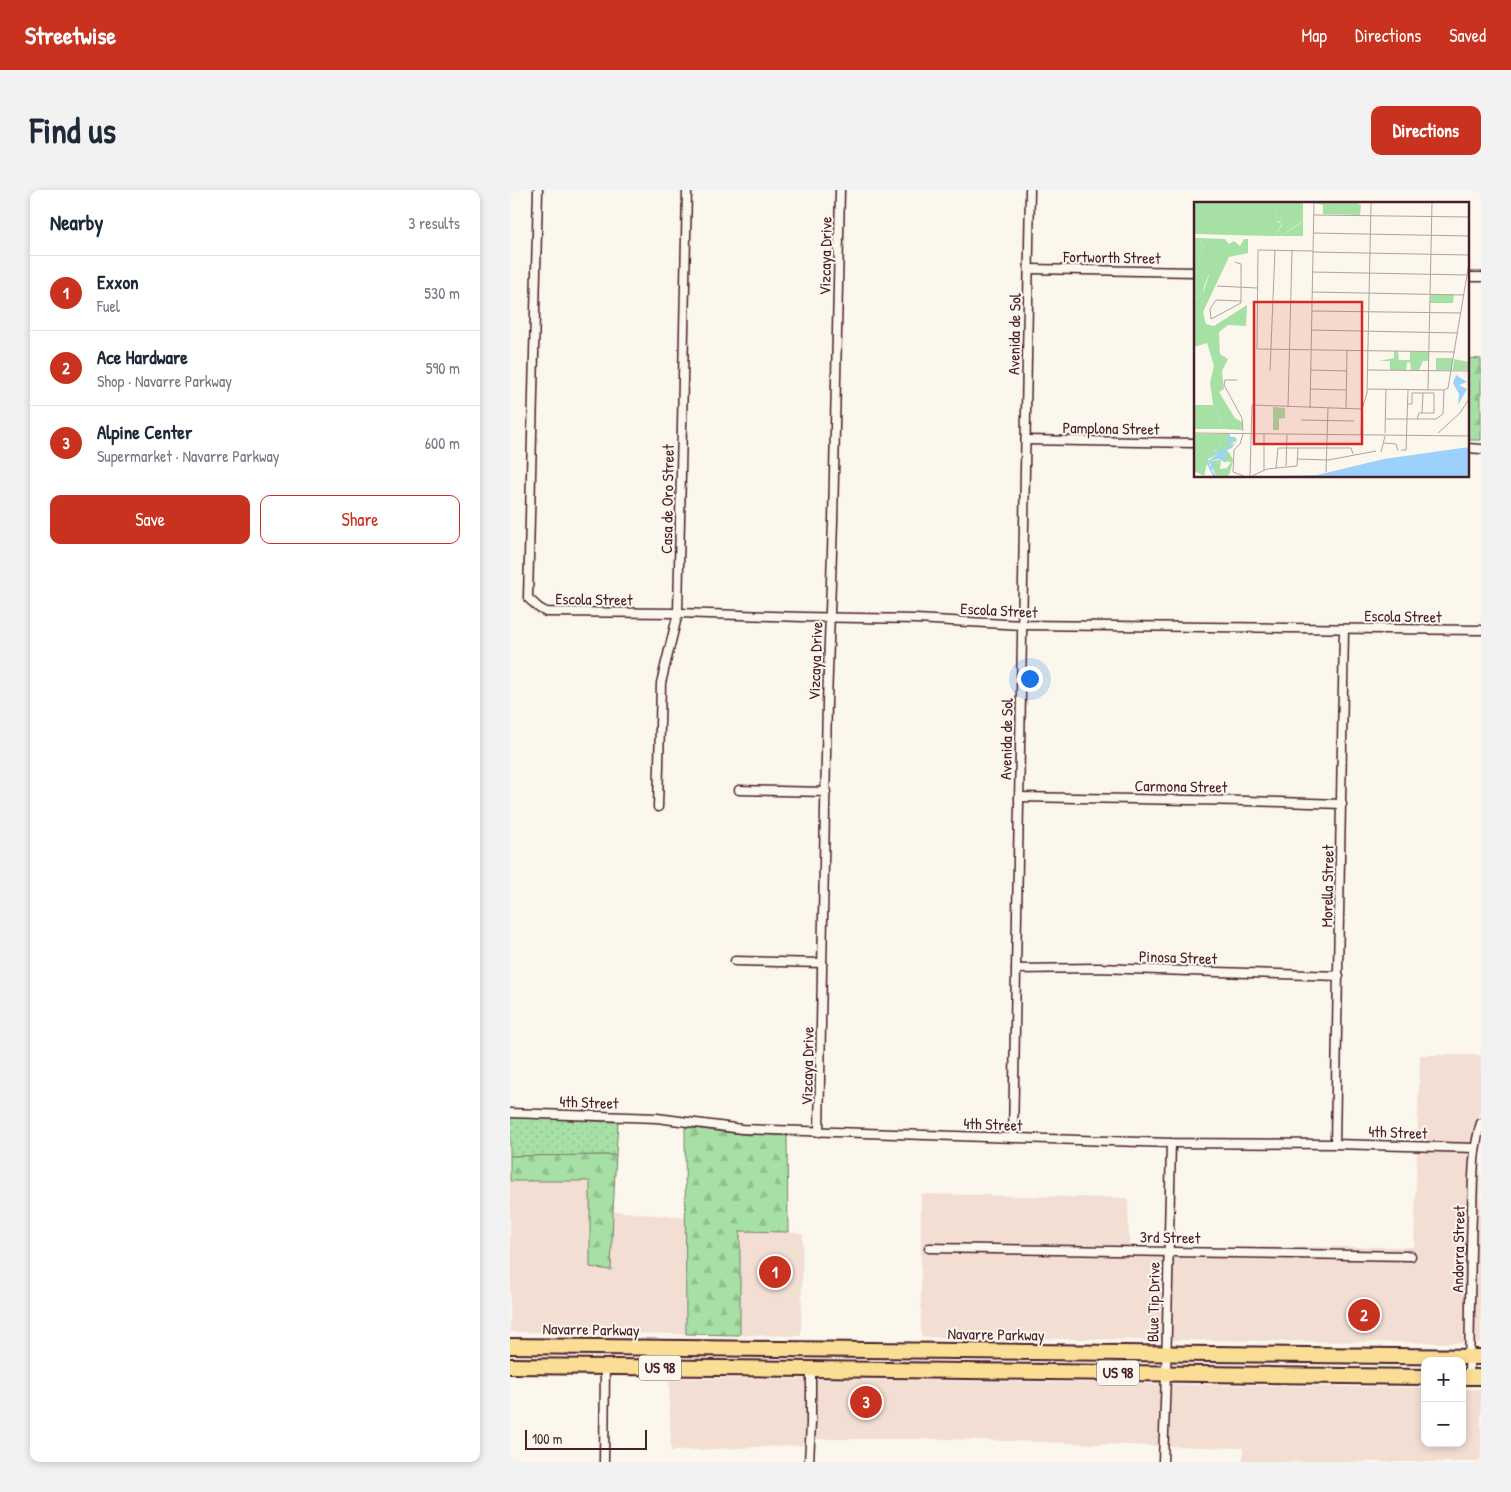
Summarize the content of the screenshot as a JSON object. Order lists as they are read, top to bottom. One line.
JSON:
{"streets":{"highway":["Navarre Parkway","US 98"],"street":["Vizcaya Drive","Fortworth Street","Avenida de Sol","Pamplona Street","Casa de Oro Street","Escola Street","Carmona Street","Morella Street","Pinosa Street","4th Street","3rd Street","Andorra Street","Blue Tip Drive"]},"crossings":[["Vizcaya Drive","Escola Street"],["Vizcaya Drive","4th Street"],["Fortworth Street","Avenida de Sol"],["Avenida de Sol","Pamplona Street"],["Avenida de Sol","Escola Street"],["Avenida de Sol","Carmona Street"],["Avenida de Sol","Pinosa Street"],["Avenida de Sol","4th Street"],["Casa de Oro Street","Escola Street"],["Escola Street","Morella Street"],["Carmona Street","Morella Street"],["Morella Street","Pinosa Street"],["Morella Street","4th Street"],["4th Street","Andorra Street"],["4th Street","Blue Tip Drive"],["3rd Street","Blue Tip Drive"],["Andorra Street","Navarre Parkway"],["Blue Tip Drive","Navarre Parkway"],["Blue Tip Drive","US 98"]],"scale_bar":"100 m","page":{"header":"Streetwise","nav":["Map","Directions","Saved"],"buttons":["Directions",["Save","Share"]],"title":"Find us","heading":["Nearby","3 results"],"list":[{"mark":"1","name":"Exxon","note":"Fuel","value":"530 m"},{"mark":"2","name":"Ace Hardware","note":"Shop · Navarre Parkway","value":"590 m"},{"mark":"3","name":"Alpine Center","note":"Supermarket · Navarre Parkway","value":"600 m"}],"pins":["1","2","3"],"map_buttons":["+","−"],"scale":"100 m"}}
